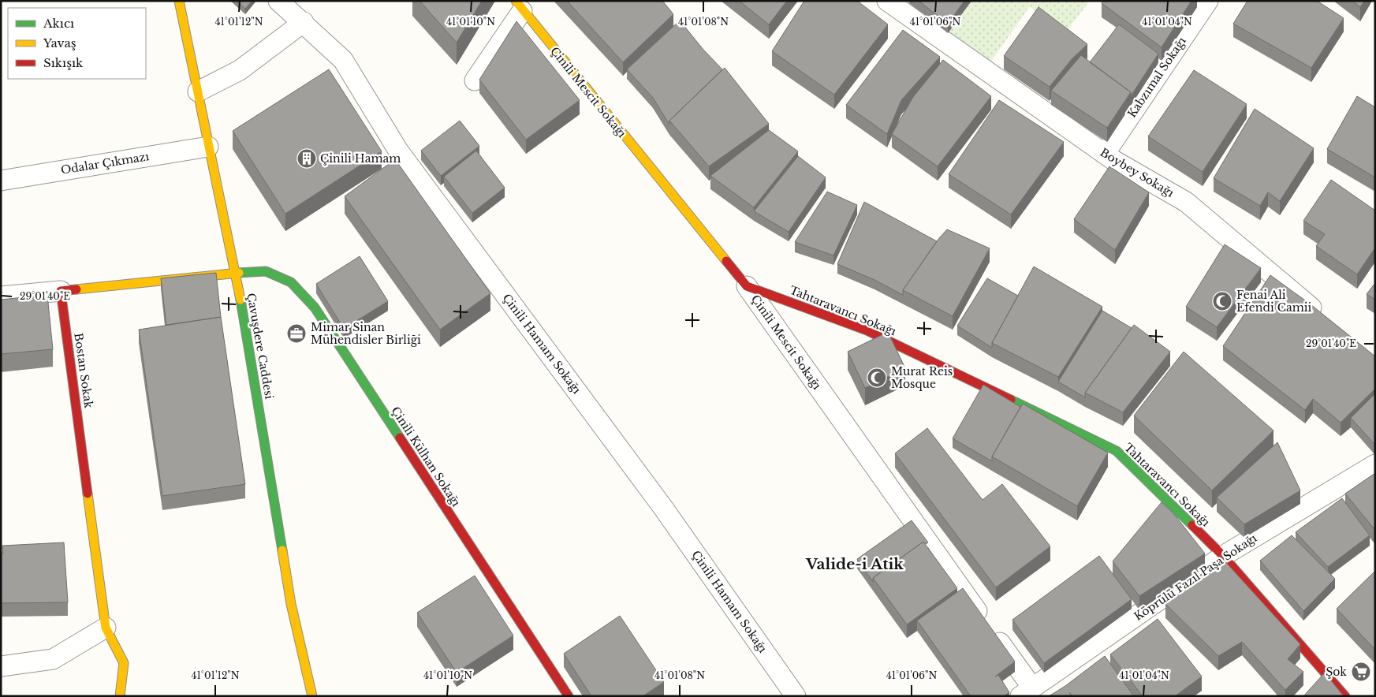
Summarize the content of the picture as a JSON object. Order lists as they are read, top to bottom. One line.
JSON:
{"streets":{"street":["Kabzımal Sokağı","Çinili Mescit Sokağı","Odalar Çıkmazı","Boybey Sokağı","Tahtaravancı Sokağı","Çinili Hamam Sokağı","Çavuşdere Caddesi","Bostan Sokak","Çinili Külhan Sokağı","Köprülü Fazıl Paşa Sokağı"]},"crossings":[["Kabzımal Sokağı","Boybey Sokağı"],["Çinili Mescit Sokağı","Tahtaravancı Sokağı"],["Çinili Mescit Sokağı","Köprülü Fazıl Paşa Sokağı"],["Odalar Çıkmazı","Çavuşdere Caddesi"],["Tahtaravancı Sokağı","Köprülü Fazıl Paşa Sokağı"],["Çavuşdere Caddesi","Çinili Külhan Sokağı"]],"districts":["Valide-i Atik"],"places":{"building":["Çinili Hamam"],"mosque":["Fenai Ali Efendi Camii","Murat Reis Mosque"],"office":["Mimar Sinan Mühendisler Birliği"],"supermarket":["Şok"]},"legend":["Akıcı","Yavaş","Sıkışık"],"coordinates":["41°01'12\"N","41°01'10\"N","41°01'08\"N","41°01'06\"N","41°01'04\"N","29°01'40\"E"]}
